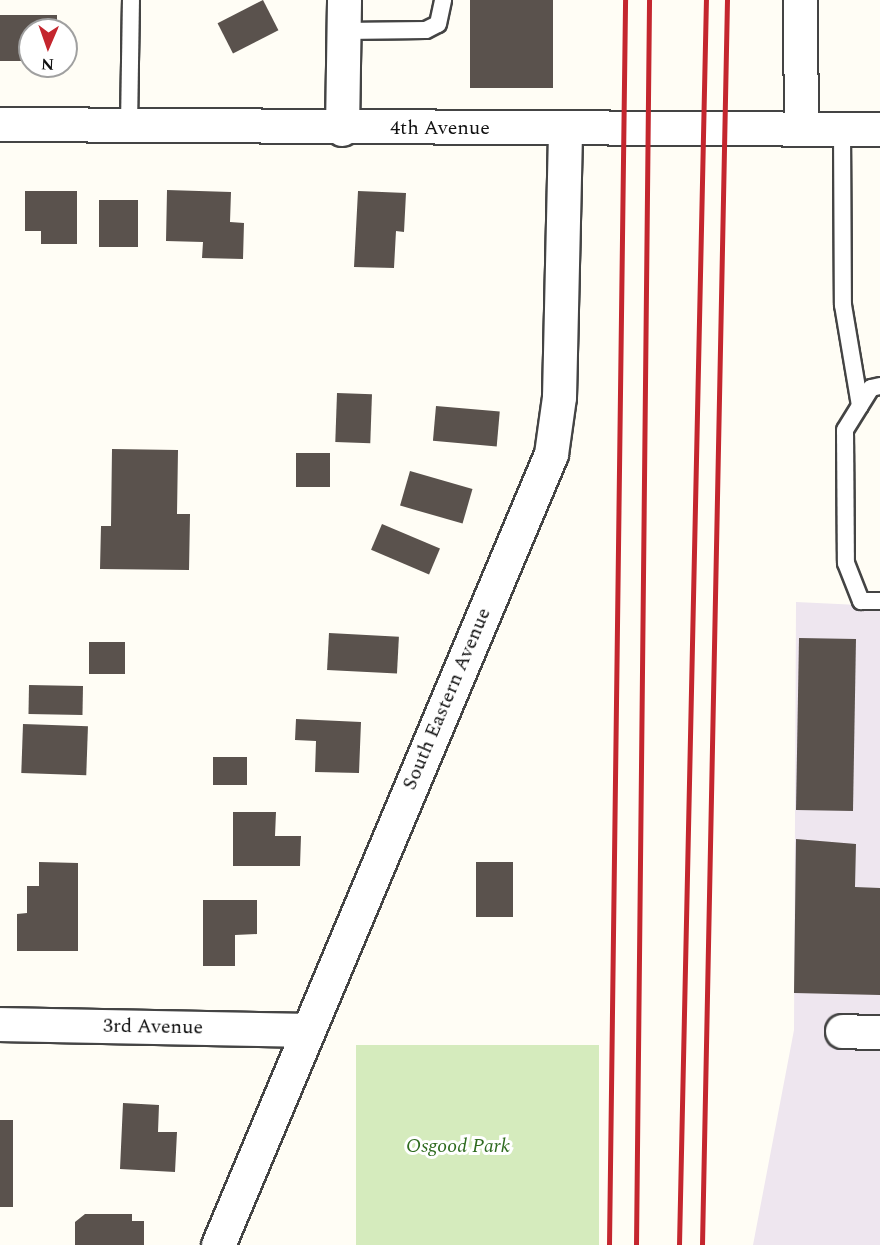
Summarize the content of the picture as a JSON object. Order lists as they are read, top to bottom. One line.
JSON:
{"streets":{"street":["4th Avenue","South Eastern Avenue","3rd Avenue"]},"crossings":[["4th Avenue","South Eastern Avenue"],["South Eastern Avenue","3rd Avenue"]],"parks":["Osgood Park"],"north":"bottom"}
